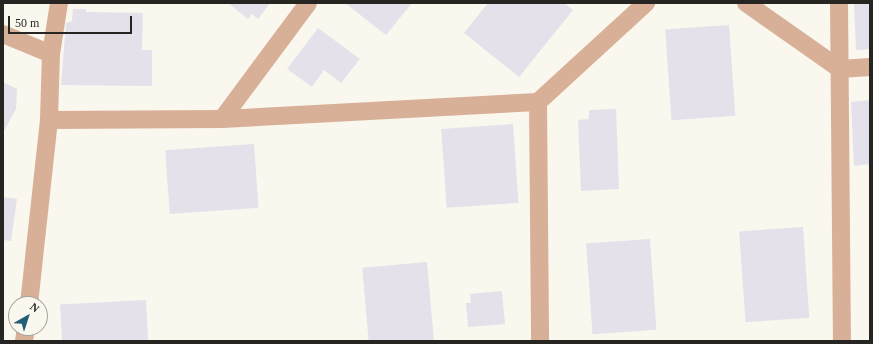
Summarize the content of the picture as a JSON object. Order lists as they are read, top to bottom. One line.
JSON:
{"scale_bar":"50 m","north":"top right"}
